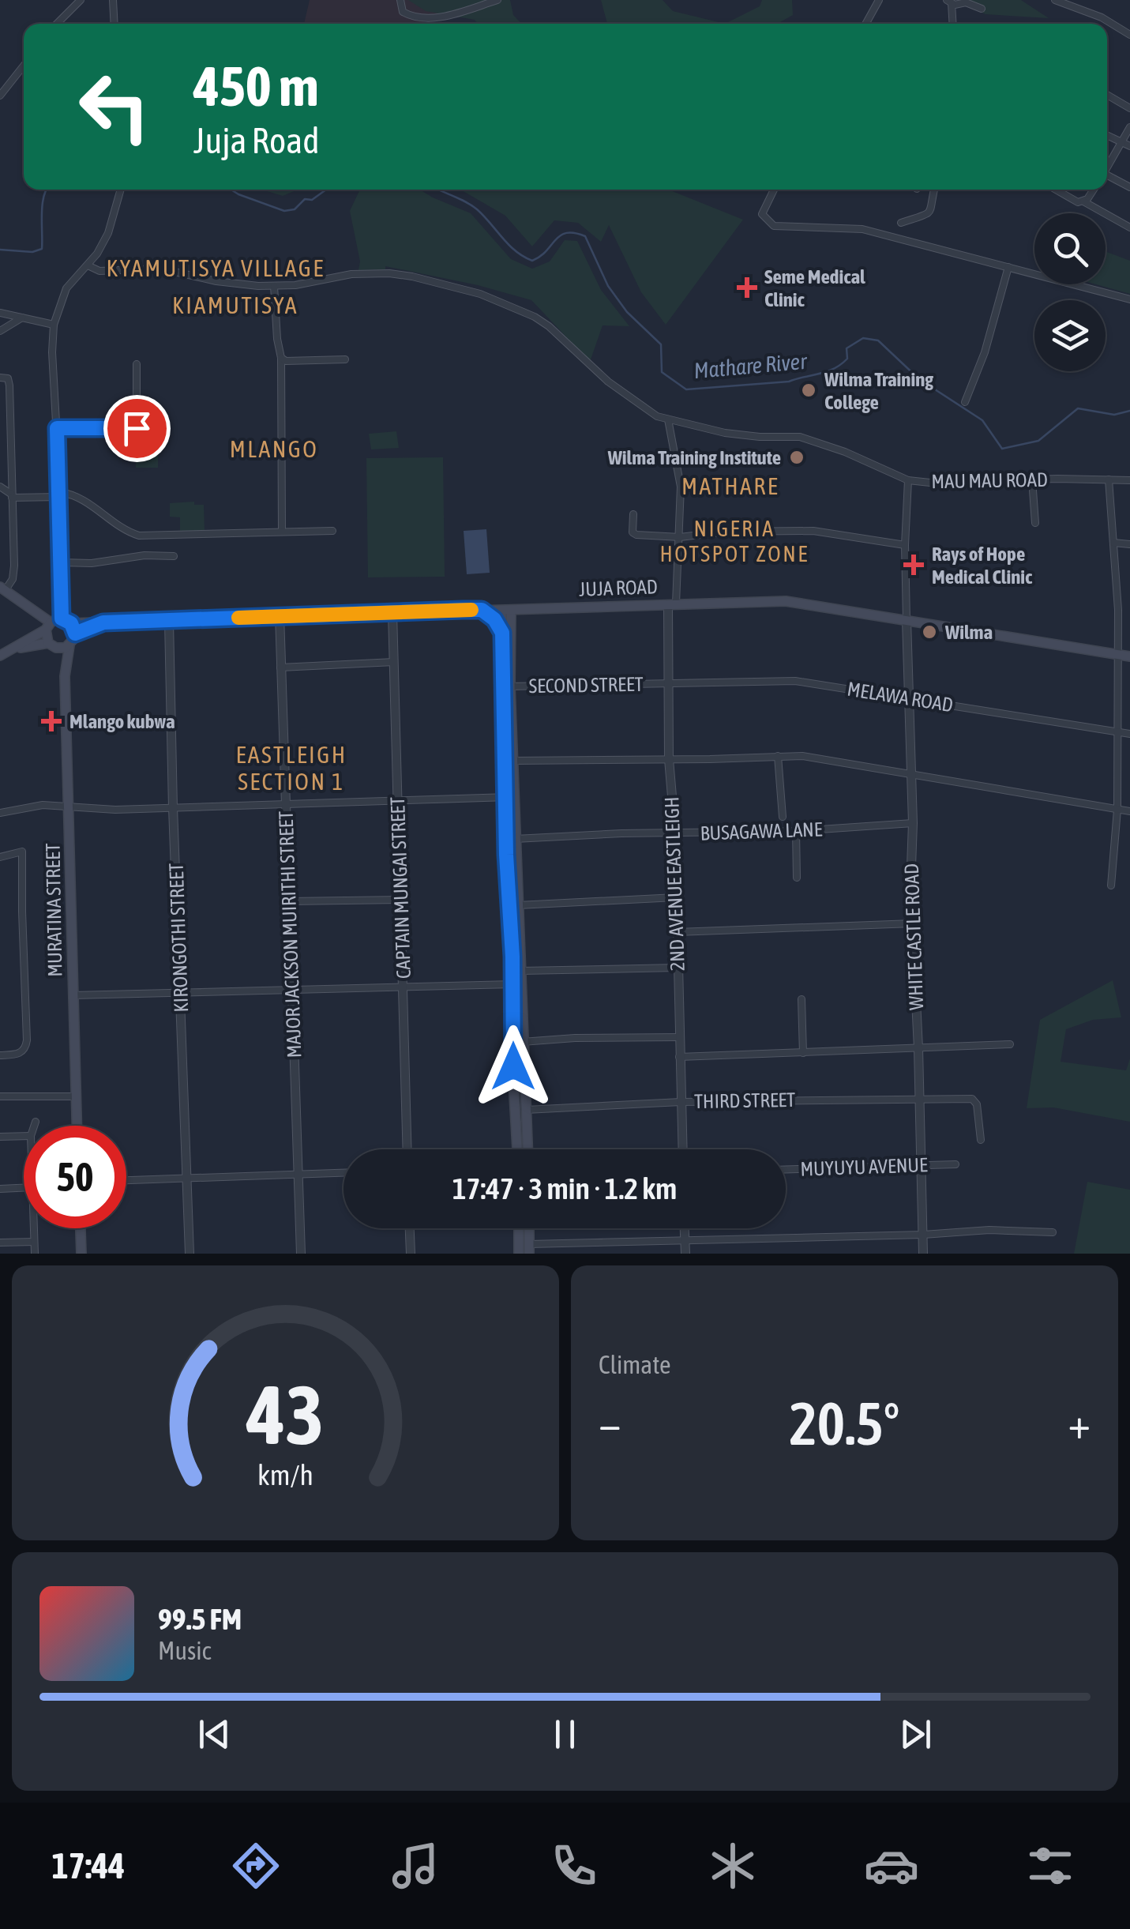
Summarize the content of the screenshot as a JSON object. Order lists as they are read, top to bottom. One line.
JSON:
{"streets":{"main road":["JUJA ROAD","MURATINA STREET"],"street":["MAU MAU ROAD","SECOND STREET","MELAWA ROAD","BUSAGAWA LANE","2ND AVENUE EASTLEIGH","CAPTAIN MUNGAI STREET","MAJOR JACKSON MUIRITHI STREET","WHITE CASTLE ROAD","KIRONGOTHI STREET","THIRD STREET","MUYUYU AVENUE"]},"crossings":[["JUJA ROAD","2ND AVENUE EASTLEIGH"],["JUJA ROAD","CAPTAIN MUNGAI STREET"],["JUJA ROAD","MURATINA STREET"],["JUJA ROAD","MAJOR JACKSON MUIRITHI STREET"],["JUJA ROAD","WHITE CASTLE ROAD"],["JUJA ROAD","KIRONGOTHI STREET"],["SECOND STREET","MELAWA ROAD"],["SECOND STREET","2ND AVENUE EASTLEIGH"],["MELAWA ROAD","2ND AVENUE EASTLEIGH"],["MELAWA ROAD","WHITE CASTLE ROAD"],["BUSAGAWA LANE","2ND AVENUE EASTLEIGH"],["BUSAGAWA LANE","WHITE CASTLE ROAD"],["2ND AVENUE EASTLEIGH","THIRD STREET"],["WHITE CASTLE ROAD","THIRD STREET"],["WHITE CASTLE ROAD","MUYUYU AVENUE"]],"districts":["KYAMUTISYA VILLAGE","KIAMUTISYA","MLANGO","MATHARE","NIGERIA HOTSPOT ZONE","EASTLEIGH SECTION 1"],"water":["Mathare River"],"places":{"health":["Seme Medical Clinic","Rays of Hope Medical Clinic","Mlango kubwa"],"other":["Wilma Training College","Wilma Training Institute","Wilma"]},"page":{"turn":["450 m","Juja Road"],"limit":"50","trip":"17:47 · 3 min · 1.2 km","tile":"Climate","heat":["−","20.5°","+"],"song":["99.5 FM","Music"],"tabs":"17:44","gauge":["43","km/h"]}}
